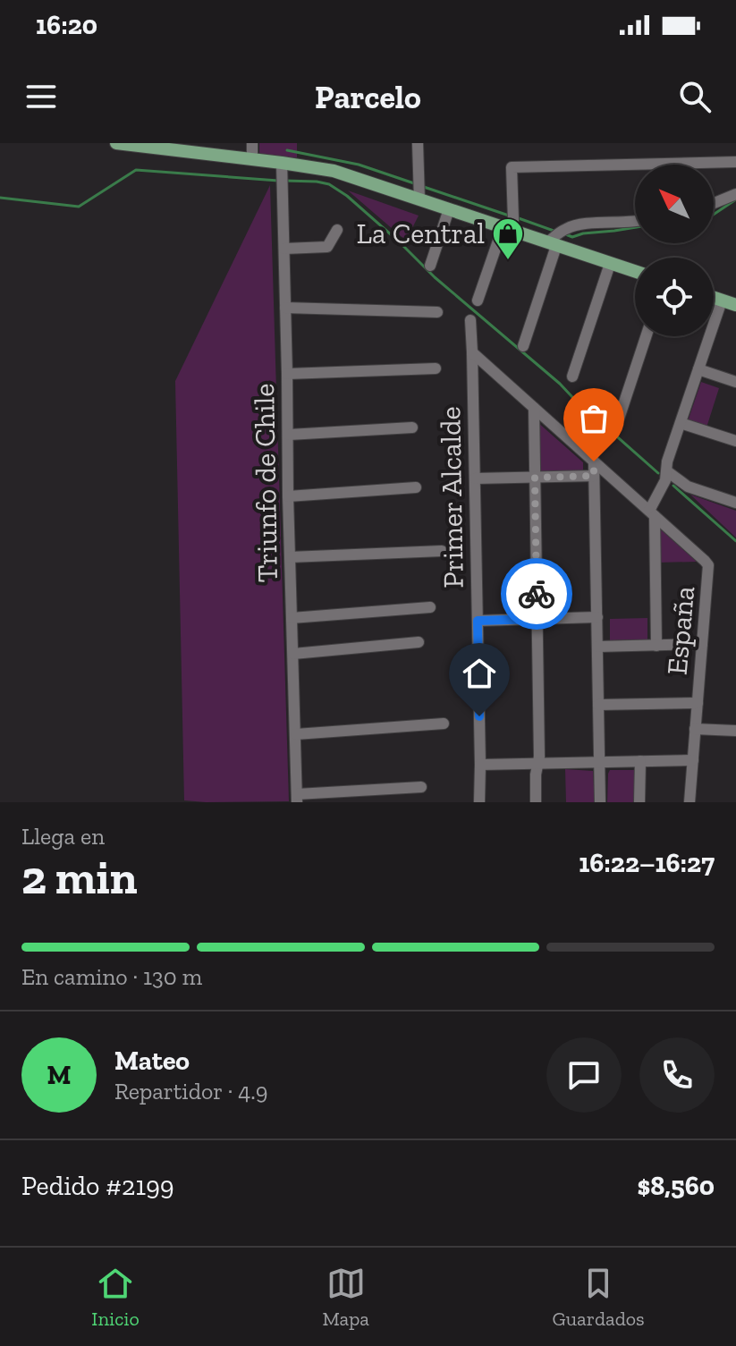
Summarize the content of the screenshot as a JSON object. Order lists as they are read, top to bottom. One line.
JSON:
{"streets":{"street":["Triunfo de Chile","Primer Alcalde","España"]},"crossings":[["Primer Alcalde","España"]],"places":{"shop":["La Central"]},"north":"top left","page":{"status":"16:20","header":"Parcelo","heading":["2 min","Llega en","16:22–16:27"],"panel":["Mateo","Repartidor · 4.9","Pedido #2199","$8,560"],"bar":"En camino · 130 m","round":"M","tabs":["Inicio","Mapa","Guardados"]}}
